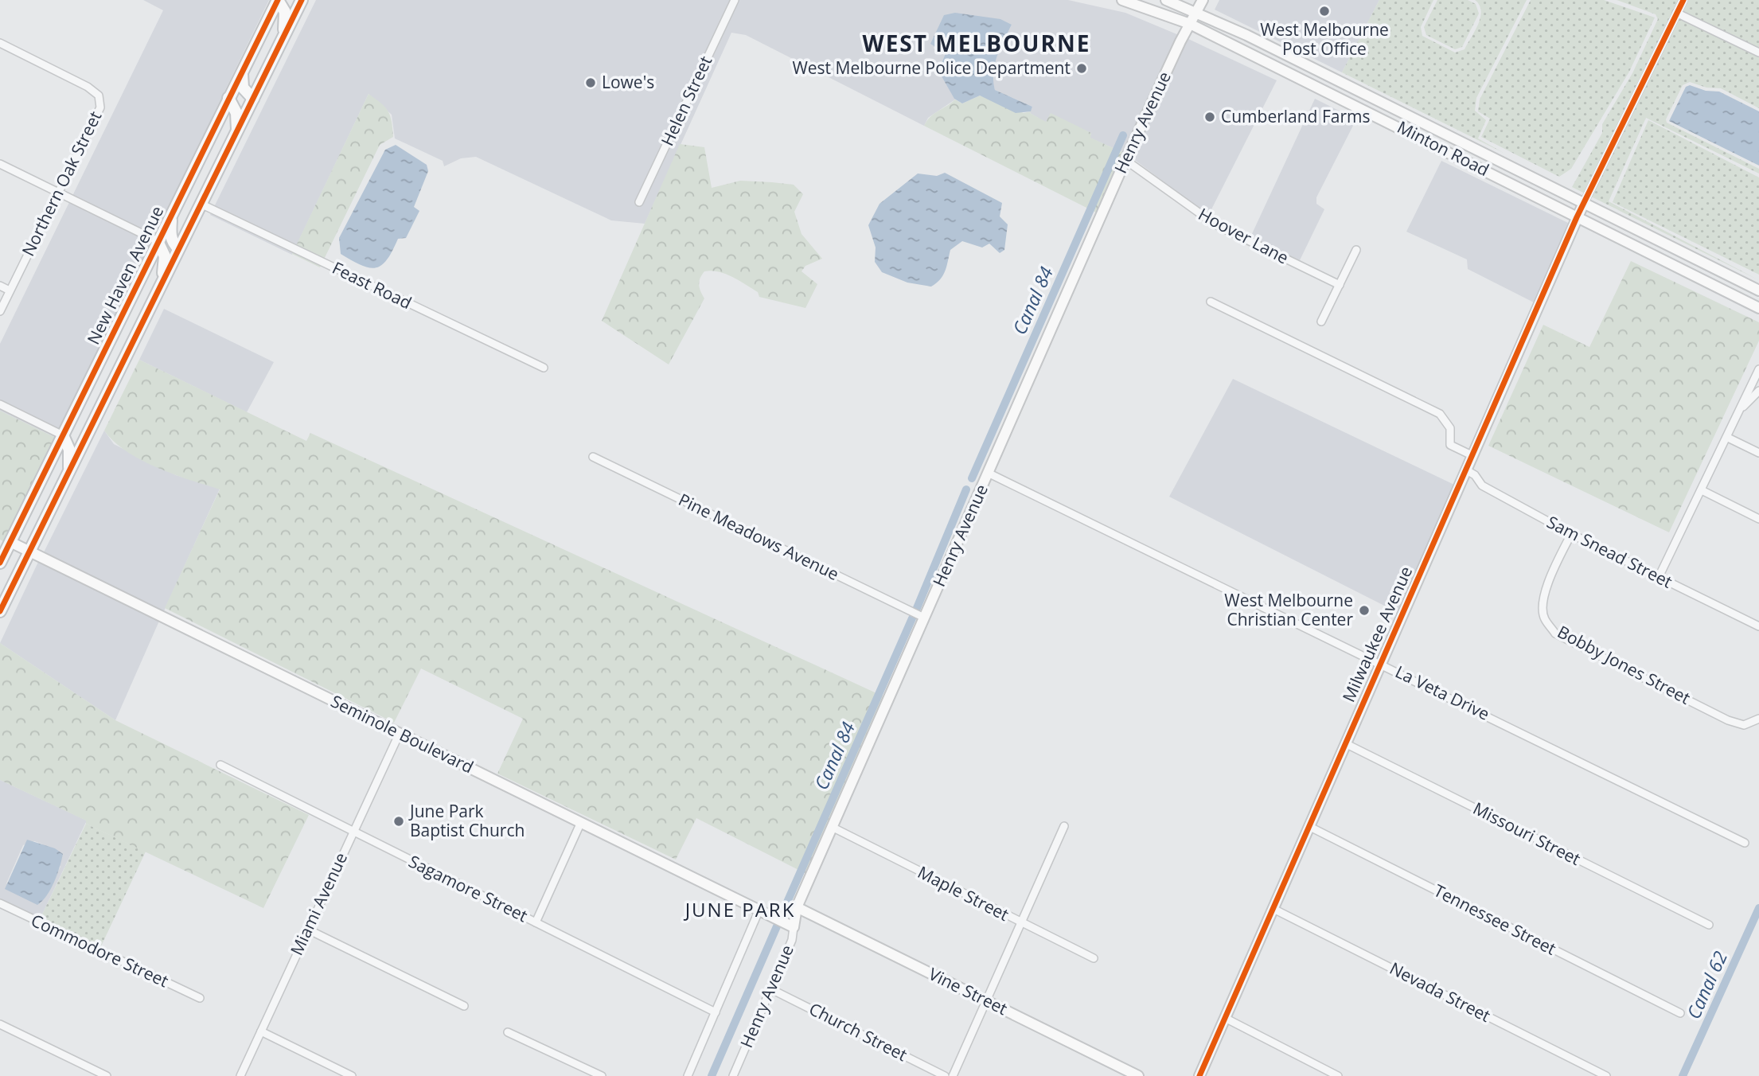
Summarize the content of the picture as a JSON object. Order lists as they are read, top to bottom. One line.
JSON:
{"streets":{"main road":["New Haven Avenue"],"street":["Helen Street","Henry Avenue","Minton Road","Northern Oak Street","Hoover Lane","Feast Road","Pine Meadows Avenue","Sam Snead Street","Milwaukee Avenue","Bobby Jones Street","La Veta Drive","Seminole Boulevard","Missouri Street","Sagamore Street","Maple Street","Miami Avenue","Tennessee Street","Commodore Street","Vine Street","Nevada Street","Church Street"]},"crossings":[["Henry Avenue","Minton Road"],["Henry Avenue","Hoover Lane"],["Henry Avenue","Pine Meadows Avenue"],["Henry Avenue","La Veta Drive"],["Henry Avenue","Seminole Boulevard"],["Henry Avenue","Maple Street"],["Henry Avenue","Vine Street"],["Henry Avenue","Church Street"],["Minton Road","Milwaukee Avenue"],["New Haven Avenue","Seminole Boulevard"],["Sam Snead Street","Milwaukee Avenue"],["Sam Snead Street","Bobby Jones Street"],["Milwaukee Avenue","La Veta Drive"],["Milwaukee Avenue","Missouri Street"],["Milwaukee Avenue","Tennessee Street"],["Milwaukee Avenue","Nevada Street"],["Seminole Boulevard","Miami Avenue"],["Sagamore Street","Miami Avenue"]],"districts":["WEST MELBOURNE","JUNE PARK"],"water":["Canal 84","Canal 62"],"places":["West Melbourne Post Office","West Melbourne Police Department","Lowe's","Cumberland Farms","West Melbourne Christian Center","June Park Baptist Church"]}
